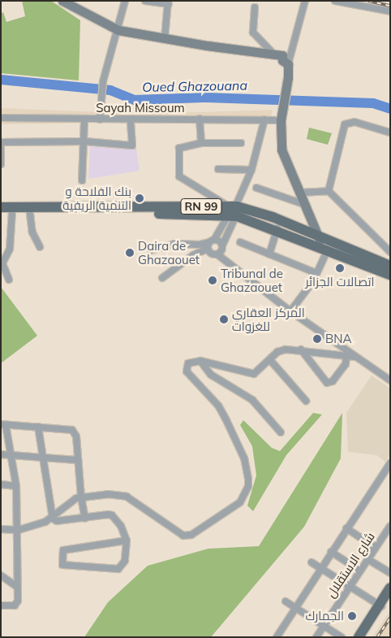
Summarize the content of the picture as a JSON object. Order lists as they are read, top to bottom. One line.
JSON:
{"streets":{"main road":["RN 99"],"street":["Sayah Missoum","شارع الاستقلال"]},"water":["Oued Ghazouana"],"places":["بنك الفلاحة و التنمية الريفية","Daira de Ghazaouet","اتصالات الجزائر","Tribunal de Ghazaouet","المركز العقاري للغزوات","BNA","الجمارك"]}
